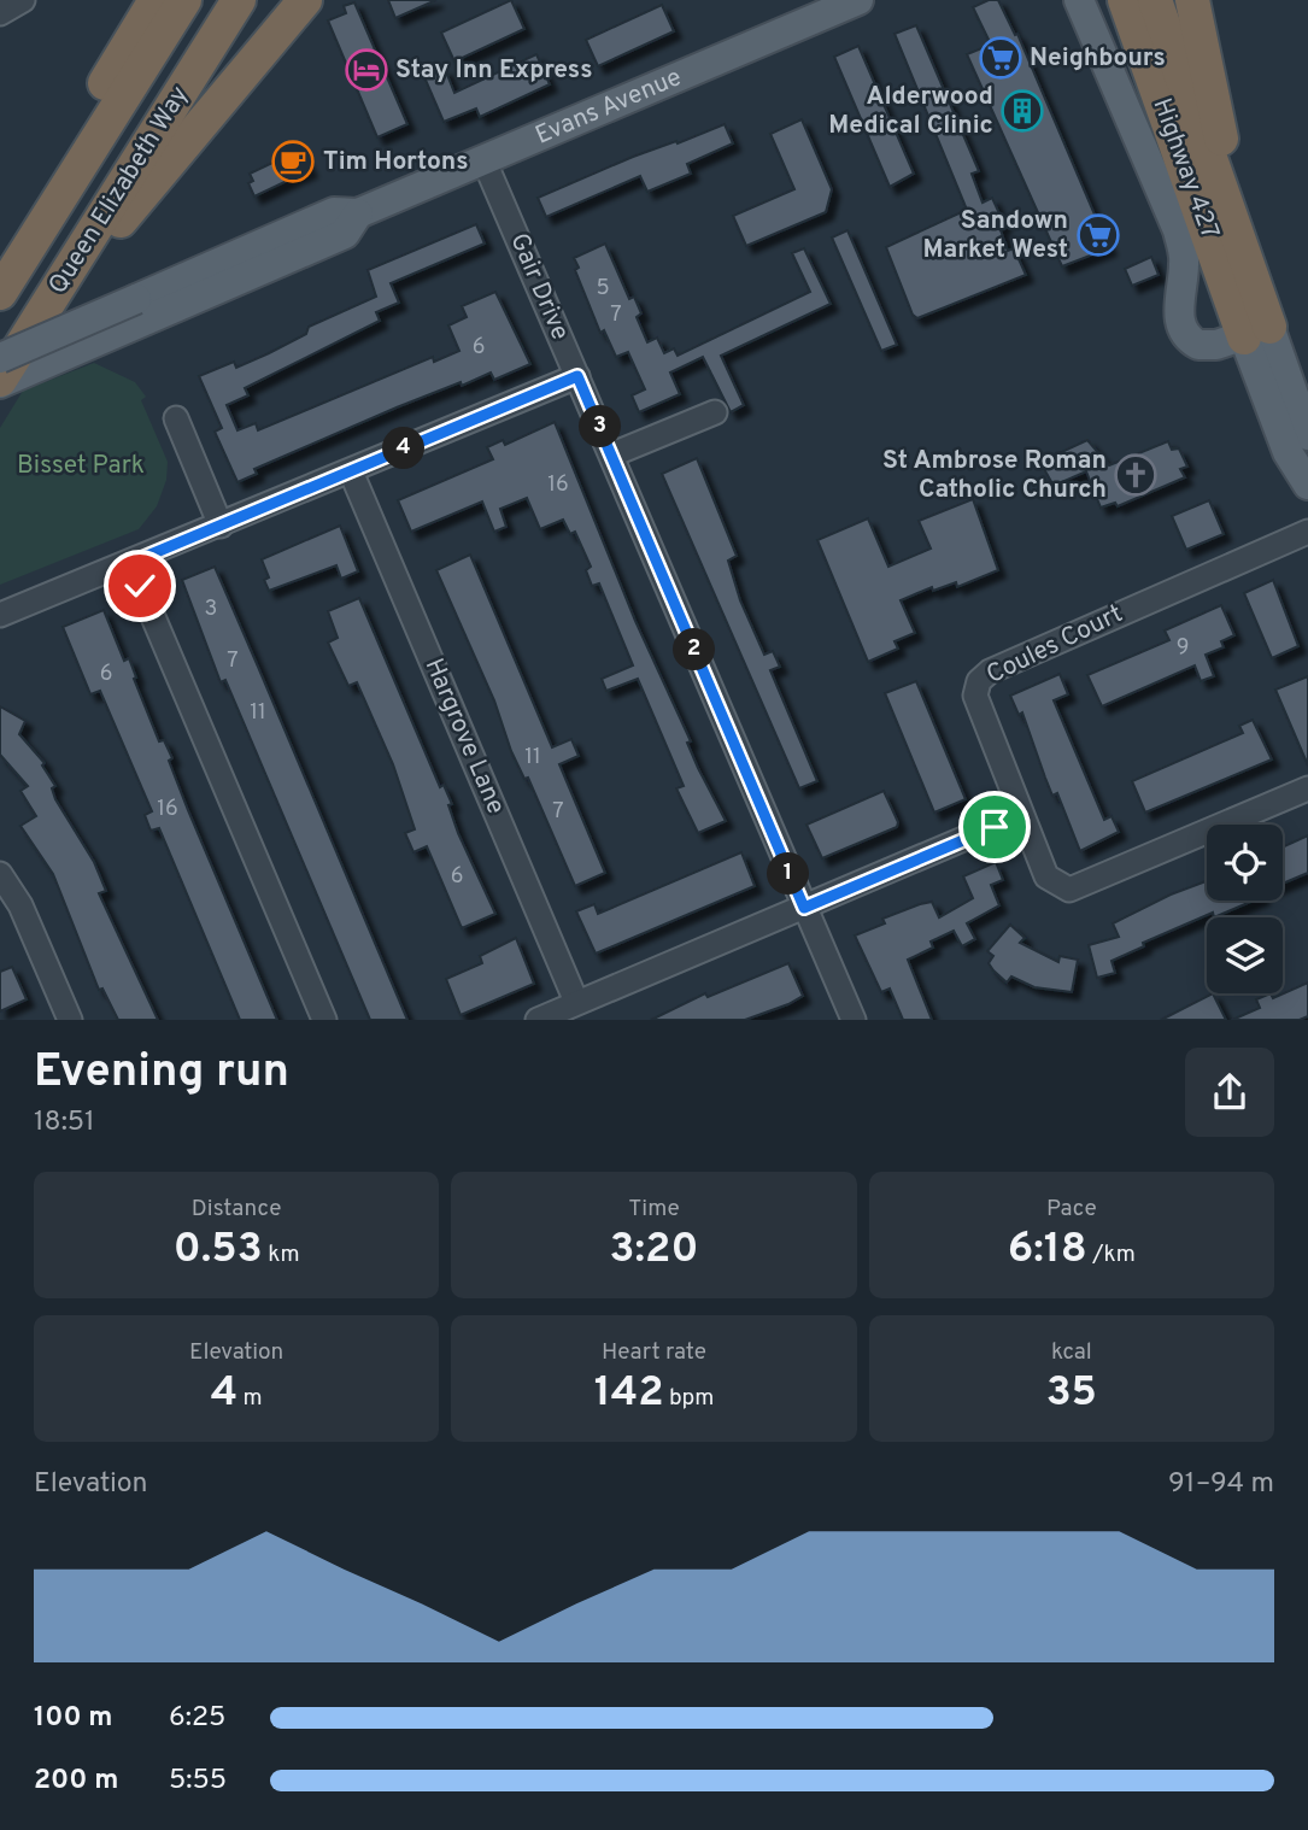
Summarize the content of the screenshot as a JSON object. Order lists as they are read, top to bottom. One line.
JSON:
{"streets":{"highway":["Highway 427","Queen Elizabeth Way"],"main road":["Evans Avenue"],"street":["Gair Drive","Coules Court","Hargrove Lane"]},"crossings":[["Evans Avenue","Queen Elizabeth Way"],["Evans Avenue","Gair Drive"]],"parks":["Bisset Park"],"places":{"supermarket":["Neighbours","Sandown Market West"],"hotel":["Stay Inn Express"],"building":["Alderwood Medical Clinic"],"cafe":["Tim Hortons"],"church":["St Ambrose Roman Catholic Church"]},"house_numbers":["5","7","6","16","3","9","7","6","11","11","16","7","6"],"page":{"pins":["3","4","2","1"],"heading":["Evening run","18:51"],"stats":[["Distance","0.53 km"],["Time","3:20"],["Pace","6:18 /km"],["Elevation","4 m"],["Heart rate","142 bpm"],["kcal","35"]],"chart":["Elevation","91–94 m"],"list":[{"name":"100 m","note":"6:25"},{"name":"200 m","note":"5:55"}]}}
